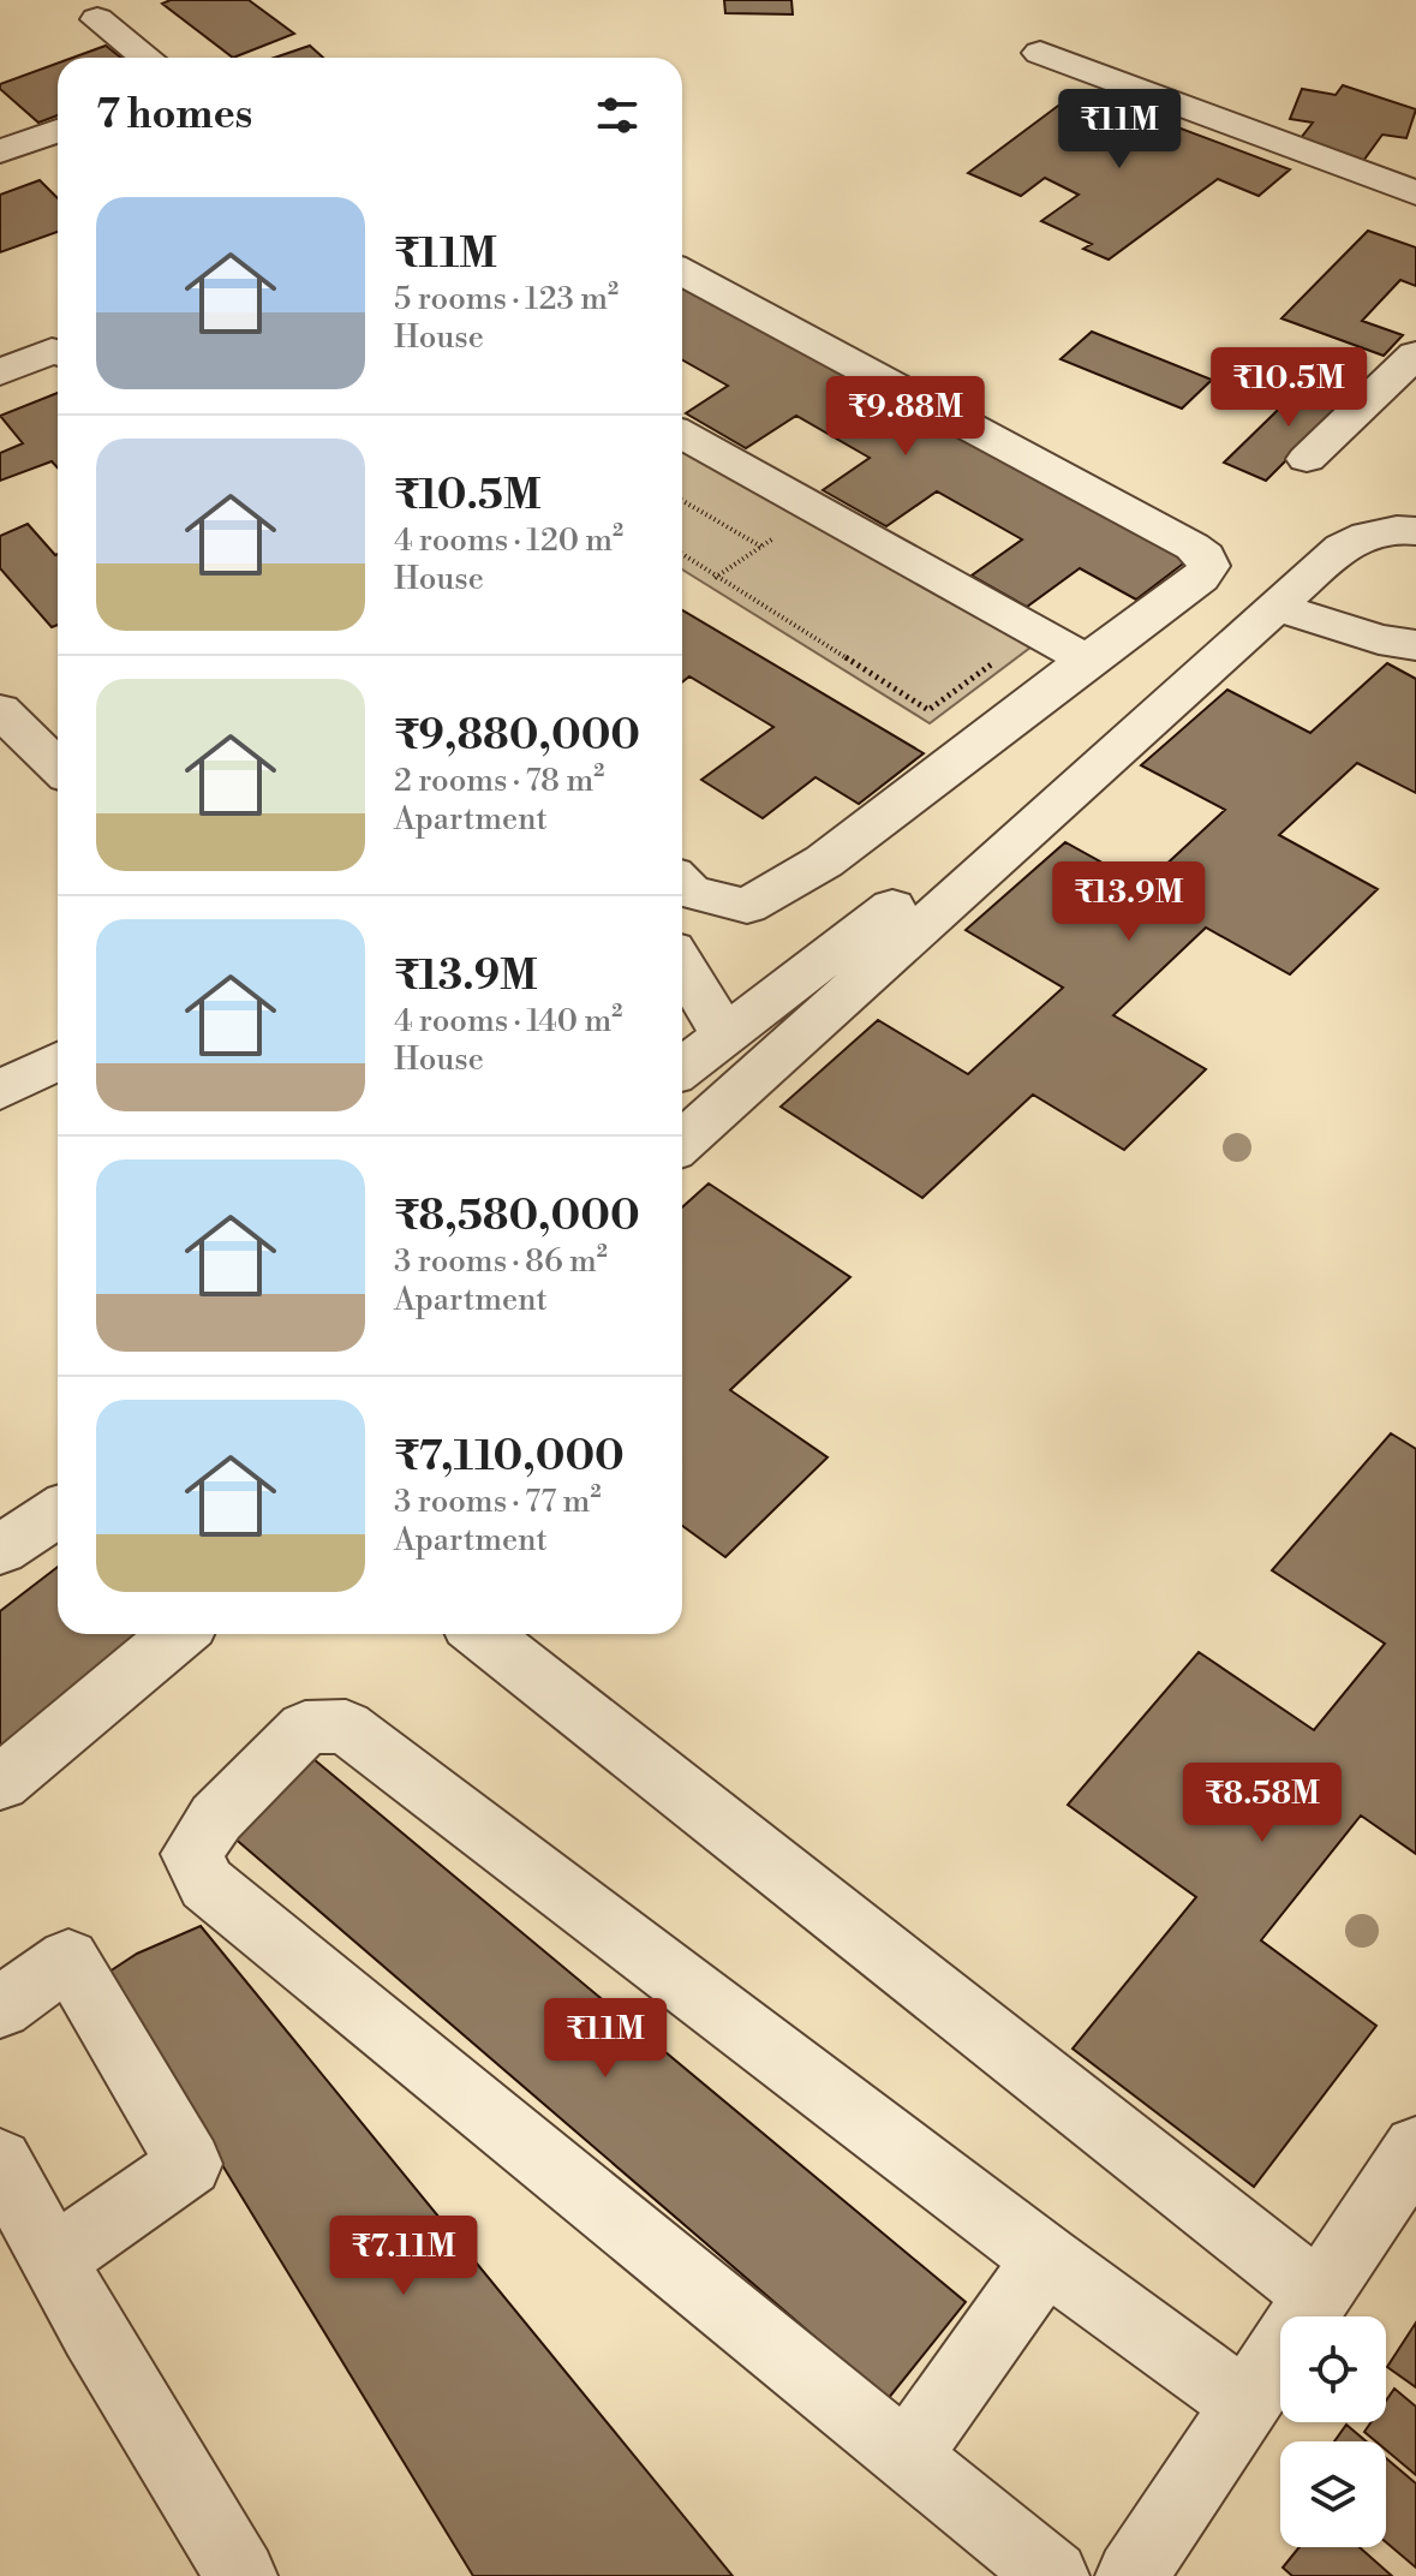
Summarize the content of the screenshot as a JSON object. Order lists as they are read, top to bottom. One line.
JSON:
{"page":{"heading":"7 homes","price":["₹11M","₹10.5M","₹9.88M","₹13.9M","₹8.58M","₹11M","₹7.11M"],"list":[{"name":"₹11M","note":"5 rooms · 123 m² · House"},{"name":"₹10.5M","note":"4 rooms · 120 m² · House"},{"name":"₹9,880,000","note":"2 rooms · 78 m² · Apartment"},{"name":"₹13.9M","note":"4 rooms · 140 m² · House"},{"name":"₹8,580,000","note":"3 rooms · 86 m² · Apartment"},{"name":"₹7,110,000","note":"3 rooms · 77 m² · Apartment"}]}}
